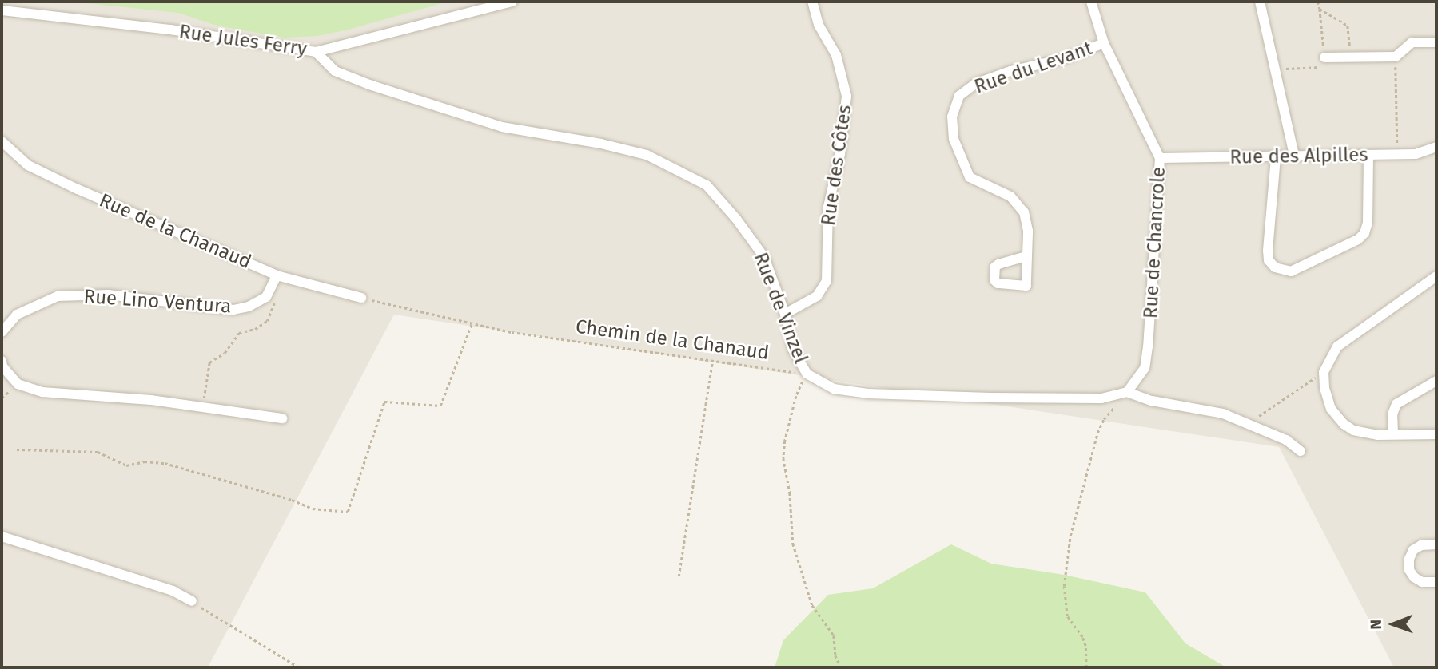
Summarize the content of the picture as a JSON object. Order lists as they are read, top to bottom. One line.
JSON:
{"streets":{"street":["Rue Jules Ferry","Rue du Levant","Rue des Alpilles","Rue des Côtes","Rue de la Chanaud","Rue de Chancrole","Rue Lino Ventura","Rue de Vinzel"],"path":["Chemin de la Chanaud"]},"crossings":[["Rue Jules Ferry","Rue de Vinzel"],["Rue du Levant","Rue de Chancrole"],["Rue des Alpilles","Rue de Chancrole"],["Rue des Côtes","Rue de Vinzel"],["Rue de la Chanaud","Rue Lino Ventura"],["Rue de la Chanaud","Chemin de la Chanaud"],["Rue de Chancrole","Rue de Vinzel"],["Rue de Vinzel","Chemin de la Chanaud"]],"north":"left"}
